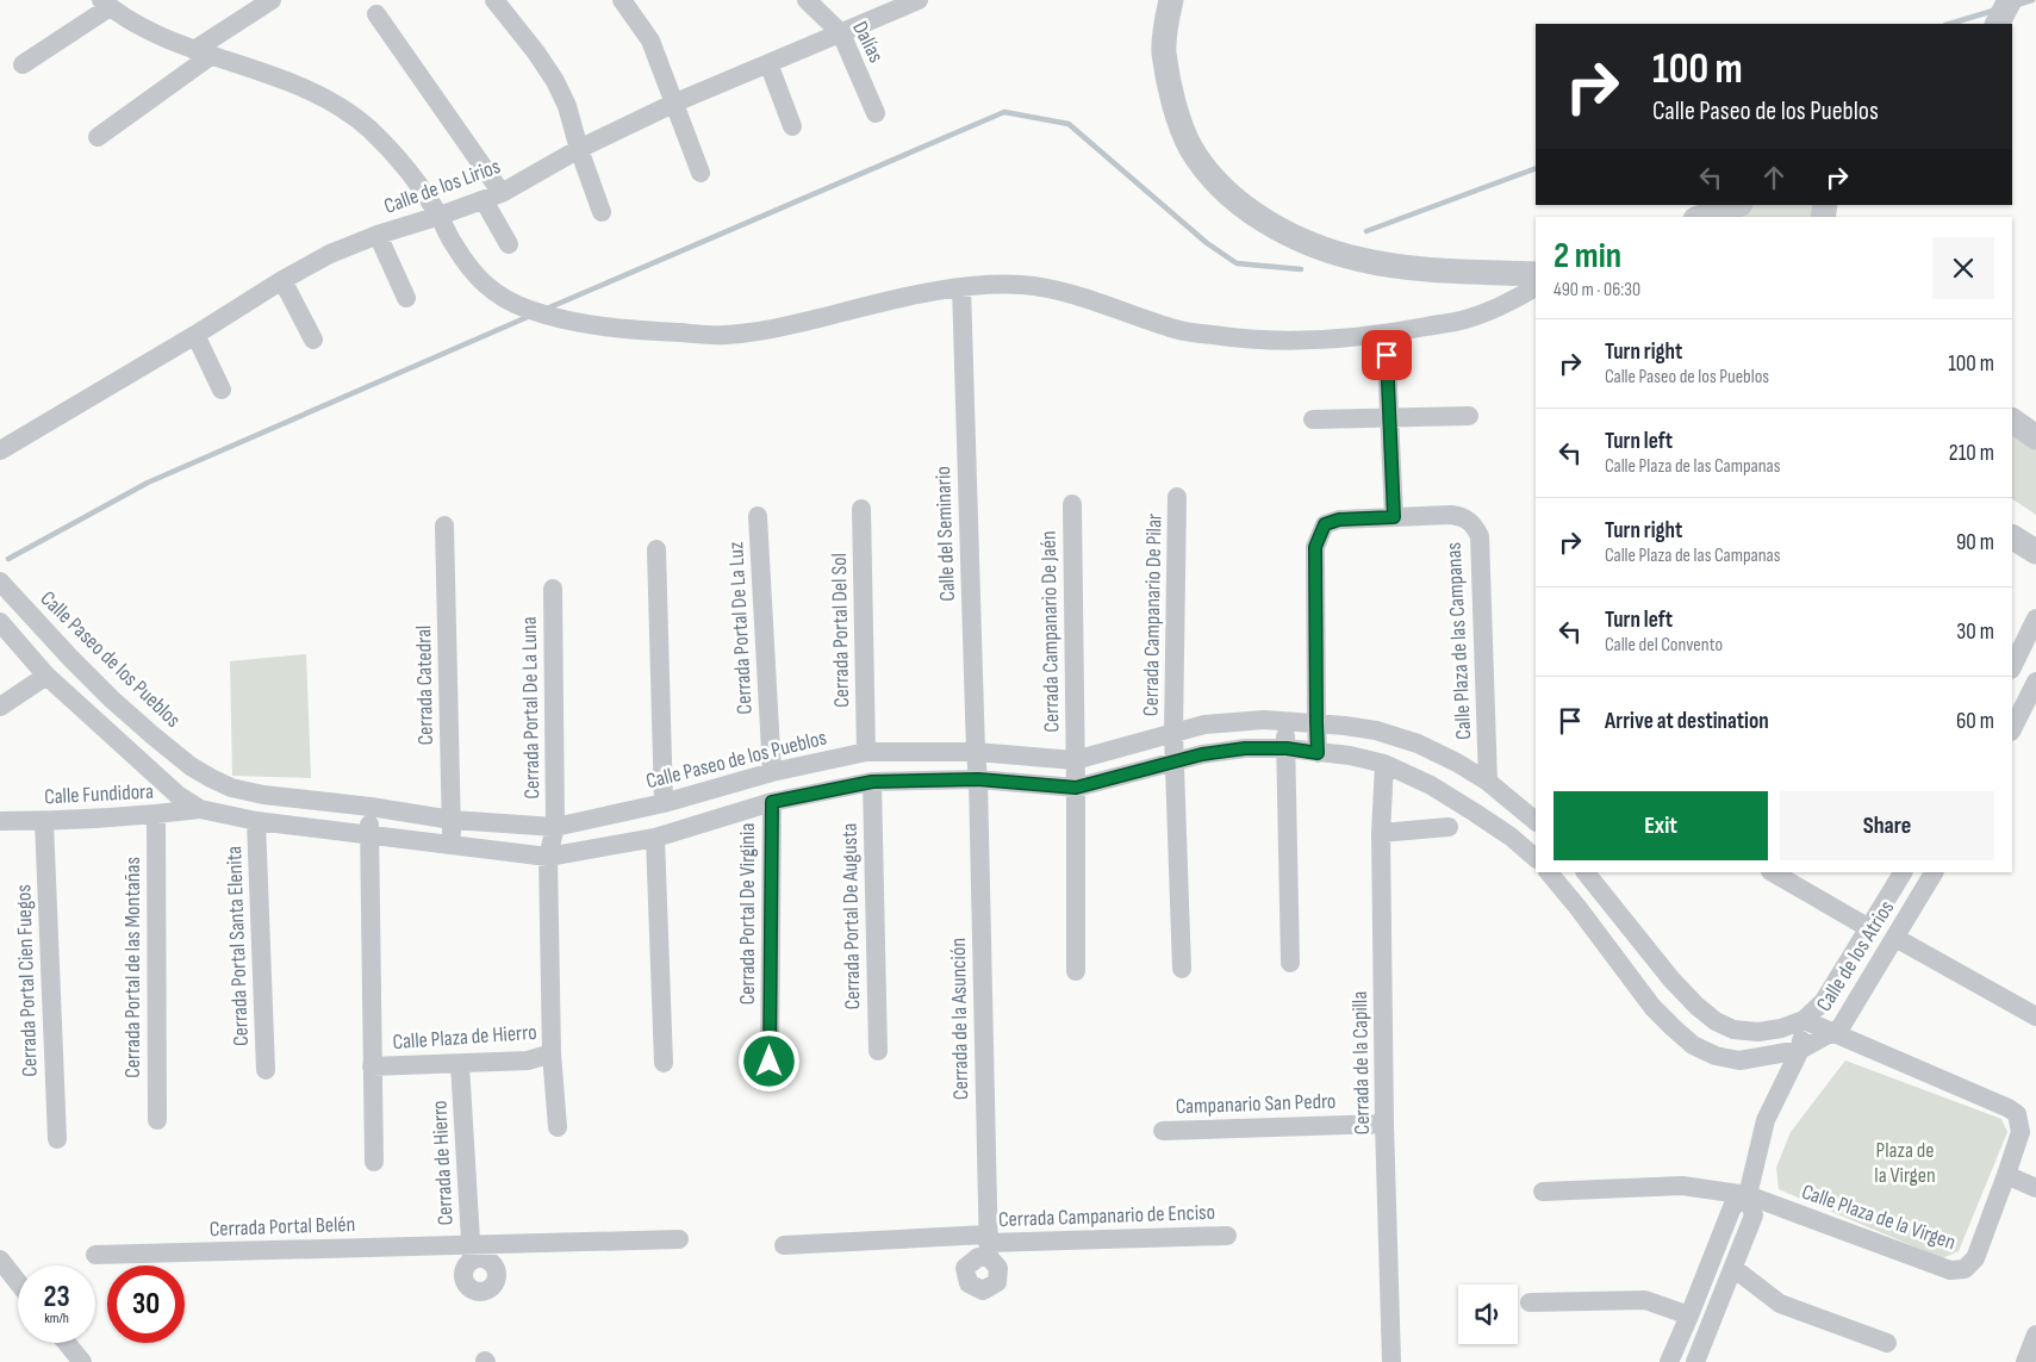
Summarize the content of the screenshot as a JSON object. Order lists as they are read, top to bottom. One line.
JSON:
{"streets":{"street":["Dalías","Calle de los Lirios","Calle del Seminario","Cerrada Campanario De Pilar","Cerrada Portal De La Luz","Cerrada Portal Del Sol","Cerrada Campanario De Jaén","Calle Plaza de las Campanas","Calle Paseo de los Pueblos","Cerrada Catedral","Cerrada Portal De La Luna","Calle Fundidora","Cerrada Portal De Virginia","Cerrada Portal De Augusta","Cerrada Portal Santa Elenita","Calle de los Atrios","Cerrada Portal de las Montañas","Cerrada Portal Cien Fuegos","Cerrada de la Asunción","Calle Plaza de Hierro","Cerrada de la Capilla","Campanario San Pedro","Cerrada de Hierro","Cerrada Campanario de Enciso","Calle Plaza de la Virgen","Cerrada Portal Belén"]},"crossings":[["Dalías","Calle de los Lirios"],["Calle del Seminario","Calle Paseo de los Pueblos"],["Calle del Seminario","Cerrada de la Asunción"],["Cerrada Campanario De Pilar","Calle Paseo de los Pueblos"],["Cerrada Portal De La Luz","Calle Paseo de los Pueblos"],["Cerrada Portal Del Sol","Calle Paseo de los Pueblos"],["Cerrada Campanario De Jaén","Calle Paseo de los Pueblos"],["Calle Plaza de las Campanas","Calle Paseo de los Pueblos"],["Calle Paseo de los Pueblos","Cerrada Catedral"],["Calle Paseo de los Pueblos","Cerrada Portal De La Luna"],["Calle Paseo de los Pueblos","Calle Plaza de Hierro"],["Cerrada Portal De La Luna","Calle Plaza de Hierro"],["Calle Fundidora","Cerrada Portal de las Montañas"],["Calle Fundidora","Cerrada Portal Cien Fuegos"],["Calle de los Atrios","Calle Plaza de la Virgen"],["Cerrada de la Asunción","Cerrada Campanario de Enciso"],["Calle Plaza de Hierro","Cerrada de Hierro"],["Cerrada de la Capilla","Campanario San Pedro"],["Cerrada de Hierro","Cerrada Portal Belén"]],"parks":["Plaza de la Virgen"],"page":{"turn":["100 m","Calle Paseo de los Pueblos"],"heading":["2 min","490 m · 06:30"],"list":[{"name":"Turn right","note":"Calle Paseo de los Pueblos","value":"100 m"},{"name":"Turn left","note":"Calle Plaza de las Campanas","value":"210 m"},{"name":"Turn right","note":"Calle Plaza de las Campanas","value":"90 m"},{"name":"Turn left","note":"Calle del Convento","value":"30 m"},{"name":"Arrive at destination","value":"60 m"}],"buttons":["Exit","Share"],"speed":"23 km/h","limit":"30"}}
